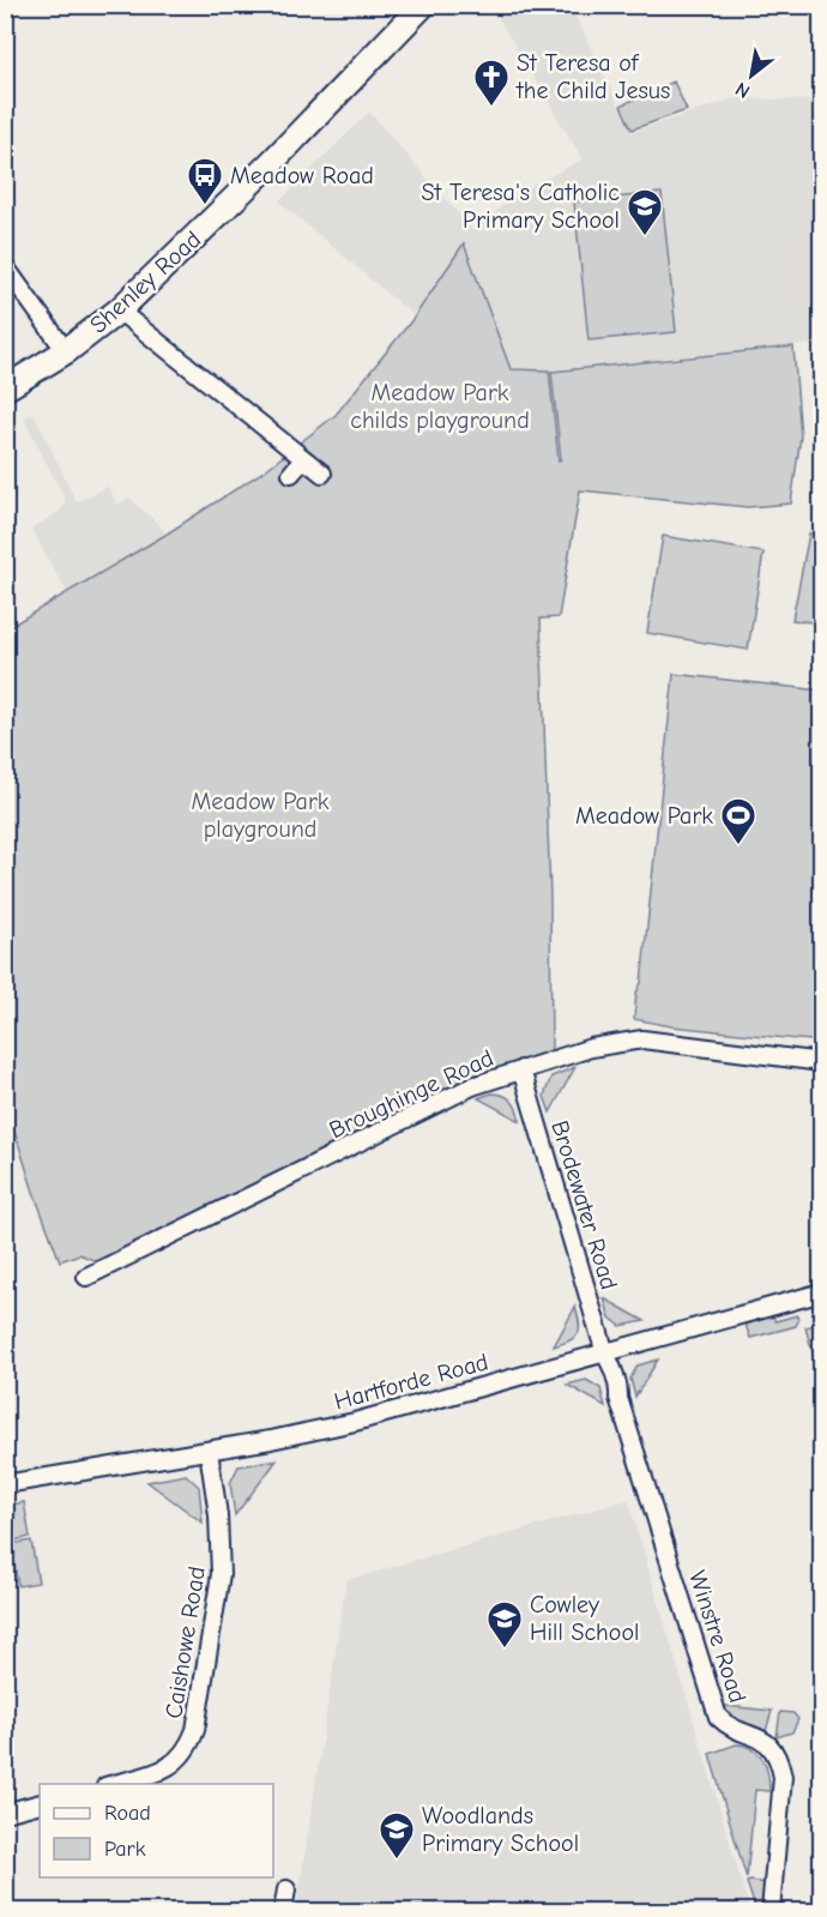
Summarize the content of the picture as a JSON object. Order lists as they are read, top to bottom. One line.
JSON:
{"streets":{"main road":["Shenley Road"],"street":["Broughinge Road","Brodewater Road","Hartforde Road","Winstre Road","Caishowe Road"]},"crossings":[["Broughinge Road","Brodewater Road"],["Brodewater Road","Hartforde Road"],["Brodewater Road","Winstre Road"],["Hartforde Road","Winstre Road"],["Hartforde Road","Caishowe Road"]],"parks":["Meadow Park childs playground","Meadow Park playground"],"places":{"church":["St Teresa of the Child Jesus"],"bus stop":["Meadow Road"],"school or university":["St Teresa's Catholic Primary School","Cowley Hill School","Woodlands Primary School"],"sports":["Meadow Park"]},"legend":["Road","Park"],"north":"bottom left"}
